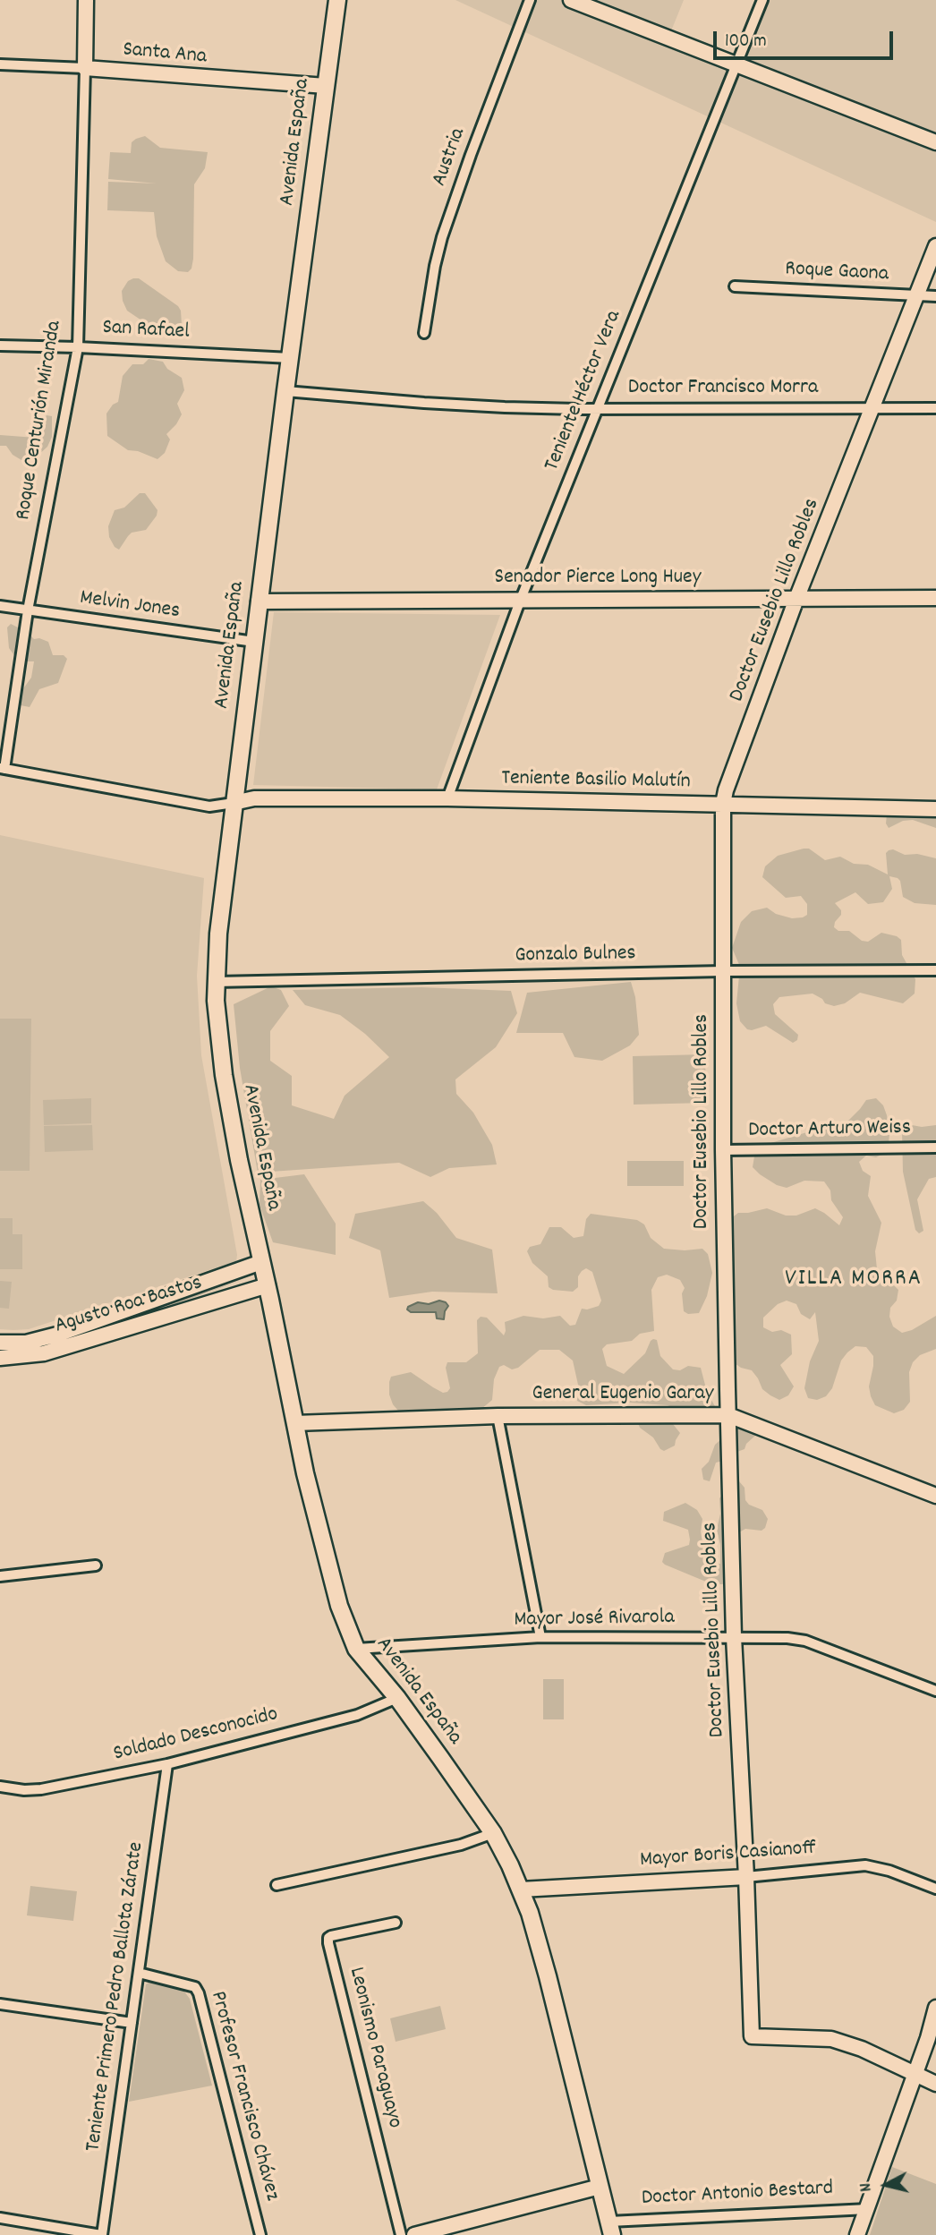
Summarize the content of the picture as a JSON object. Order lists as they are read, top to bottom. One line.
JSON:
{"streets":{"main road":["Avenida España"],"street":["Santa Ana","Austria","Roque Gaona","San Rafael","Doctor Francisco Morra","Teniente Héctor Vera","Roque Centurión Miranda","Senador Pierce Long Huey","Doctor Eusebio Lillo Robles","Melvin Jones","Teniente Basilio Malutín","Gonzalo Bulnes","Doctor Arturo Weiss","Agusto Roa Bastos","General Eugenio Garay","Mayor José Rivarola","Soldado Desconocido","Mayor Boris Casianoff","Teniente Primero Pedro Ballota Zárate","Leonismo Paraguayo","Profesor Francisco Chávez","Doctor Antonio Bestard"]},"crossings":[["Santa Ana","Avenida España"],["Santa Ana","Roque Centurión Miranda"],["Avenida España","San Rafael"],["Avenida España","Doctor Francisco Morra"],["Avenida España","Senador Pierce Long Huey"],["Avenida España","Melvin Jones"],["Avenida España","Teniente Basilio Malutín"],["Avenida España","Gonzalo Bulnes"],["Avenida España","Agusto Roa Bastos"],["Avenida España","General Eugenio Garay"],["Avenida España","Mayor José Rivarola"],["Avenida España","Soldado Desconocido"],["Avenida España","Mayor Boris Casianoff"],["Avenida España","Doctor Antonio Bestard"],["Roque Gaona","Doctor Eusebio Lillo Robles"],["San Rafael","Roque Centurión Miranda"],["Doctor Francisco Morra","Teniente Héctor Vera"],["Doctor Francisco Morra","Doctor Eusebio Lillo Robles"],["Teniente Héctor Vera","Senador Pierce Long Huey"],["Teniente Héctor Vera","Teniente Basilio Malutín"],["Roque Centurión Miranda","Melvin Jones"],["Senador Pierce Long Huey","Doctor Eusebio Lillo Robles"],["Doctor Eusebio Lillo Robles","Teniente Basilio Malutín"],["Doctor Eusebio Lillo Robles","Gonzalo Bulnes"],["Doctor Eusebio Lillo Robles","Doctor Arturo Weiss"],["Doctor Eusebio Lillo Robles","General Eugenio Garay"],["Doctor Eusebio Lillo Robles","Mayor José Rivarola"],["Doctor Eusebio Lillo Robles","Mayor Boris Casianoff"],["Soldado Desconocido","Teniente Primero Pedro Ballota Zárate"],["Teniente Primero Pedro Ballota Zárate","Profesor Francisco Chávez"]],"districts":["VILLA MORRA"],"scale_bar":"100 m","north":"left"}
